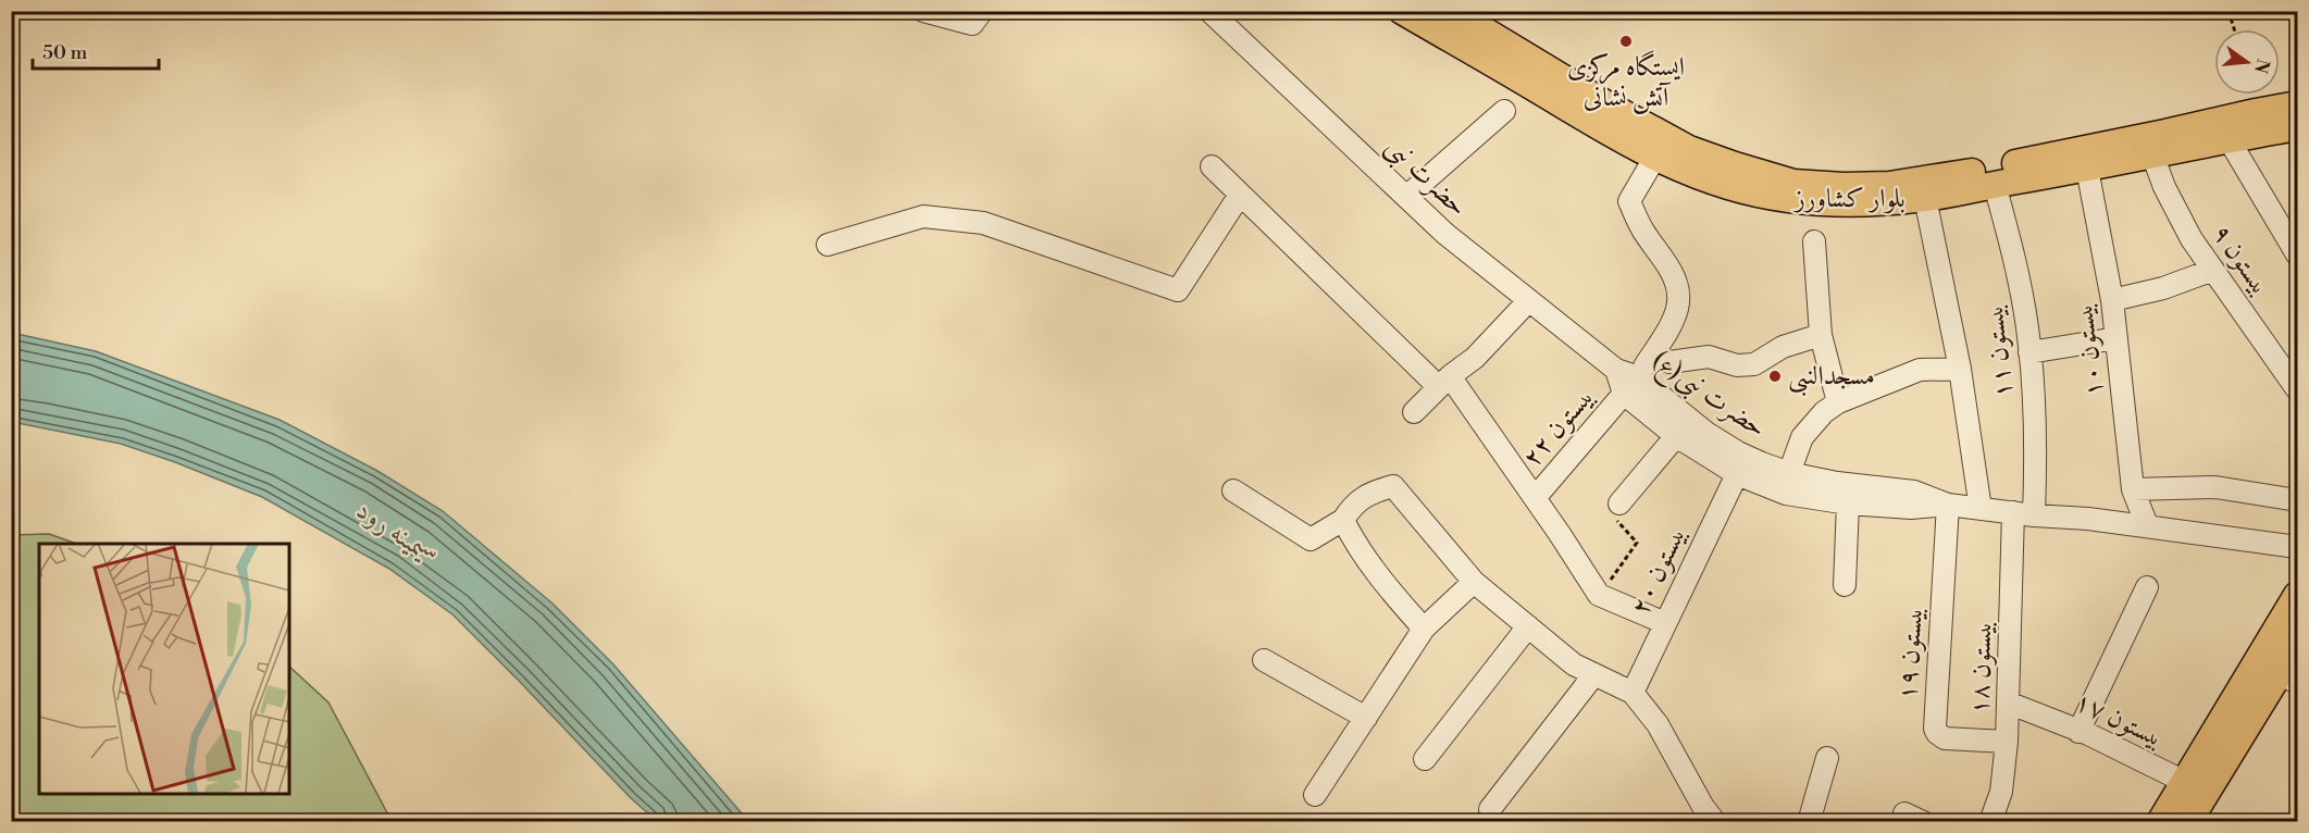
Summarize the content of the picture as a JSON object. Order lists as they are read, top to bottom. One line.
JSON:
{"streets":{"main road":["بلوار کشاورز"],"street":["حضرت نبی","بیستون ۹","بیستون ۱۰","بیستون ۱۱","حضرت نبی(ع)","بیستون ۲۲","بیستون ۲۰","بیستون ۱۹","بیستون ۱۸","بیستون ۱۷"]},"crossings":[["حضرت نبی","حضرت نبی(ع)"],["بلوار کشاورز","بیستون ۹"],["بلوار کشاورز","بیستون ۱۰"],["بلوار کشاورز","بیستون ۱۱"],["بلوار کشاورز","بیستون ۲۲"],["بیستون ۱۰","حضرت نبی(ع)"],["بیستون ۱۱","حضرت نبی(ع)"],["بیستون ۱۱","بیستون ۱۸"],["حضرت نبی(ع)","بیستون ۲۲"],["حضرت نبی(ع)","بیستون ۲۰"],["حضرت نبی(ع)","بیستون ۱۹"],["حضرت نبی(ع)","بیستون ۱۸"],["بیستون ۱۹","بیستون ۱۸"],["بیستون ۱۸","بیستون ۱۷"]],"water":["سیمینه رود"],"places":["ایستگاه مرکزی آتش نشانی","مسجدالنبی"],"scale_bar":"50 m","north":"right"}
